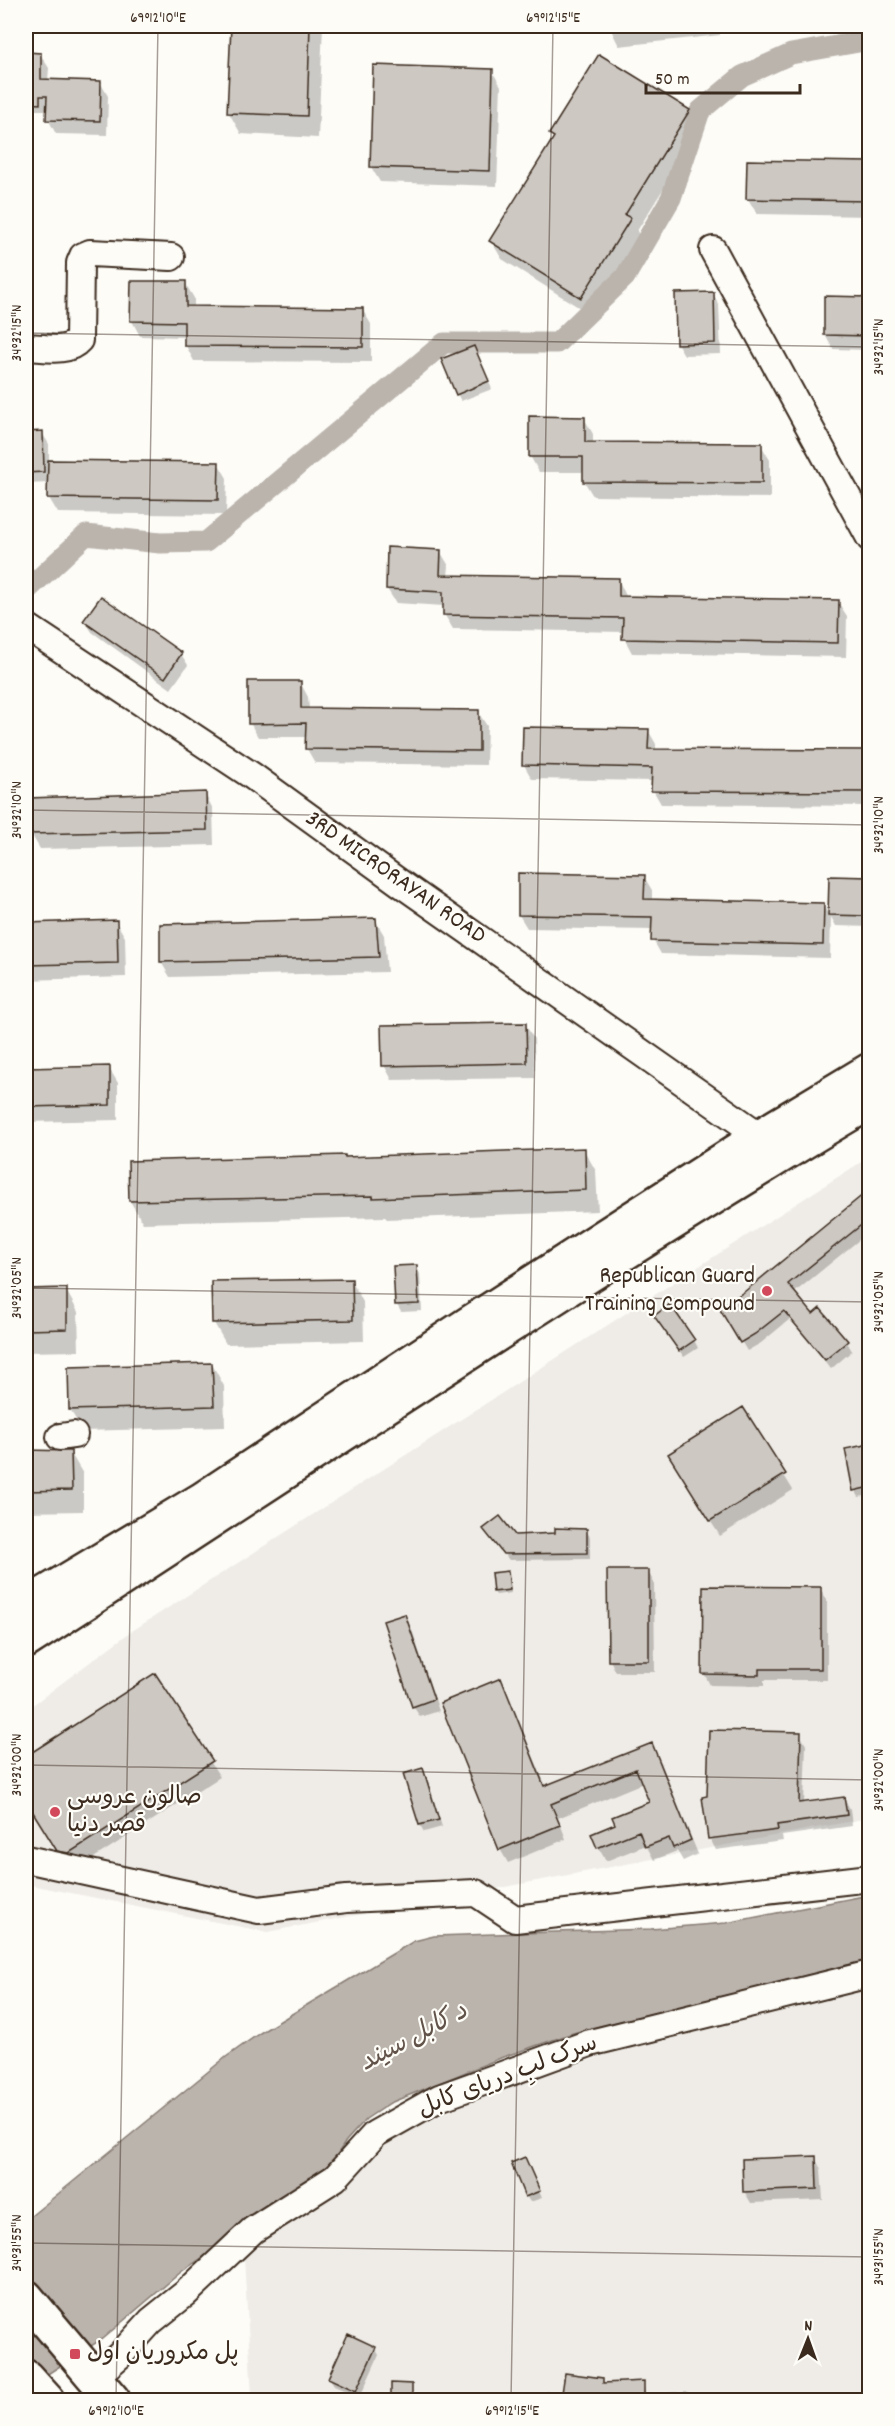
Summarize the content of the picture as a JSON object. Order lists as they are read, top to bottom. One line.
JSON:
{"streets":{"street":["3RD MICRORAYAN ROAD","سرک لبِ دریای کابل"]},"water":["د کابل سيند"],"places":{"other":["Republican Guard Training Compound","صالون عروسی قصر دنیا"],"transit":["پل مکروریان اول"]},"scale_bar":"50 m","north":"top","coordinates":["69°12'10\"E","69°12'15\"E","34°32'15\"N","34°32'10\"N","34°32'05\"N","34°32'00\"N","34°31'55\"N"]}
